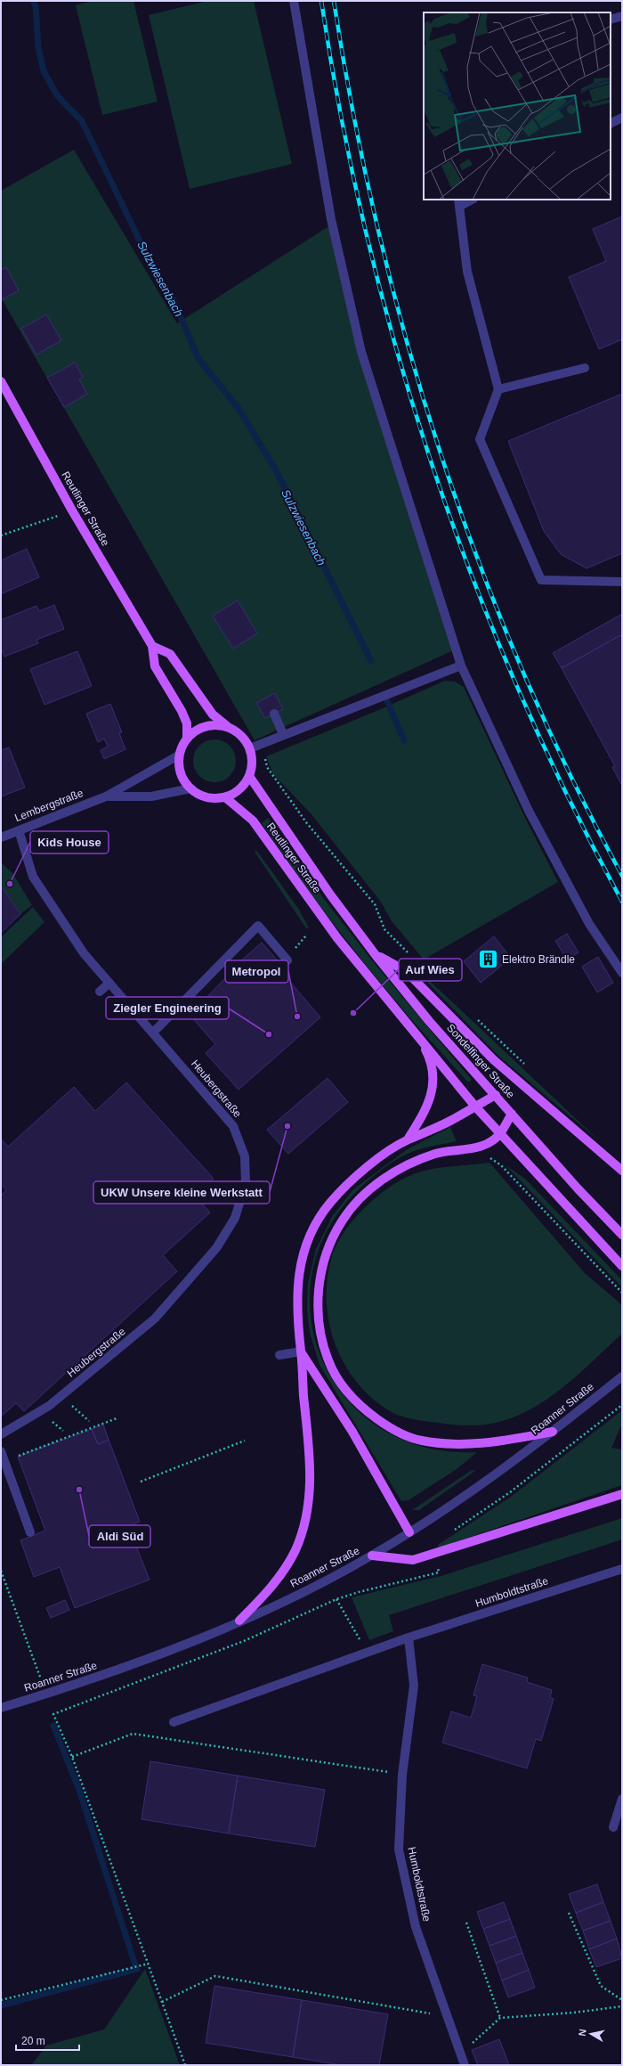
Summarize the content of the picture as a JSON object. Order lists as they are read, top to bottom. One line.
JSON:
{"streets":{"main road":["Reutlinger Straße","Sondelfinger Straße"],"street":["Lembergstraße","Heubergstraße","Roanner Straße","Humboldtstraße"]},"crossings":[["Reutlinger Straße","Lembergstraße"],["Reutlinger Straße","Sondelfinger Straße"],["Lembergstraße","Heubergstraße"]],"water":["Sulzwiesenbach"],"places":{"other":["Kids House","Auf Wies","Metropol","Ziegler Engineering","UKW Unsere kleine Werkstatt","Aldi Süd"],"building":["Elektro Brändle"]},"scale_bar":"20 m","north":"left"}
